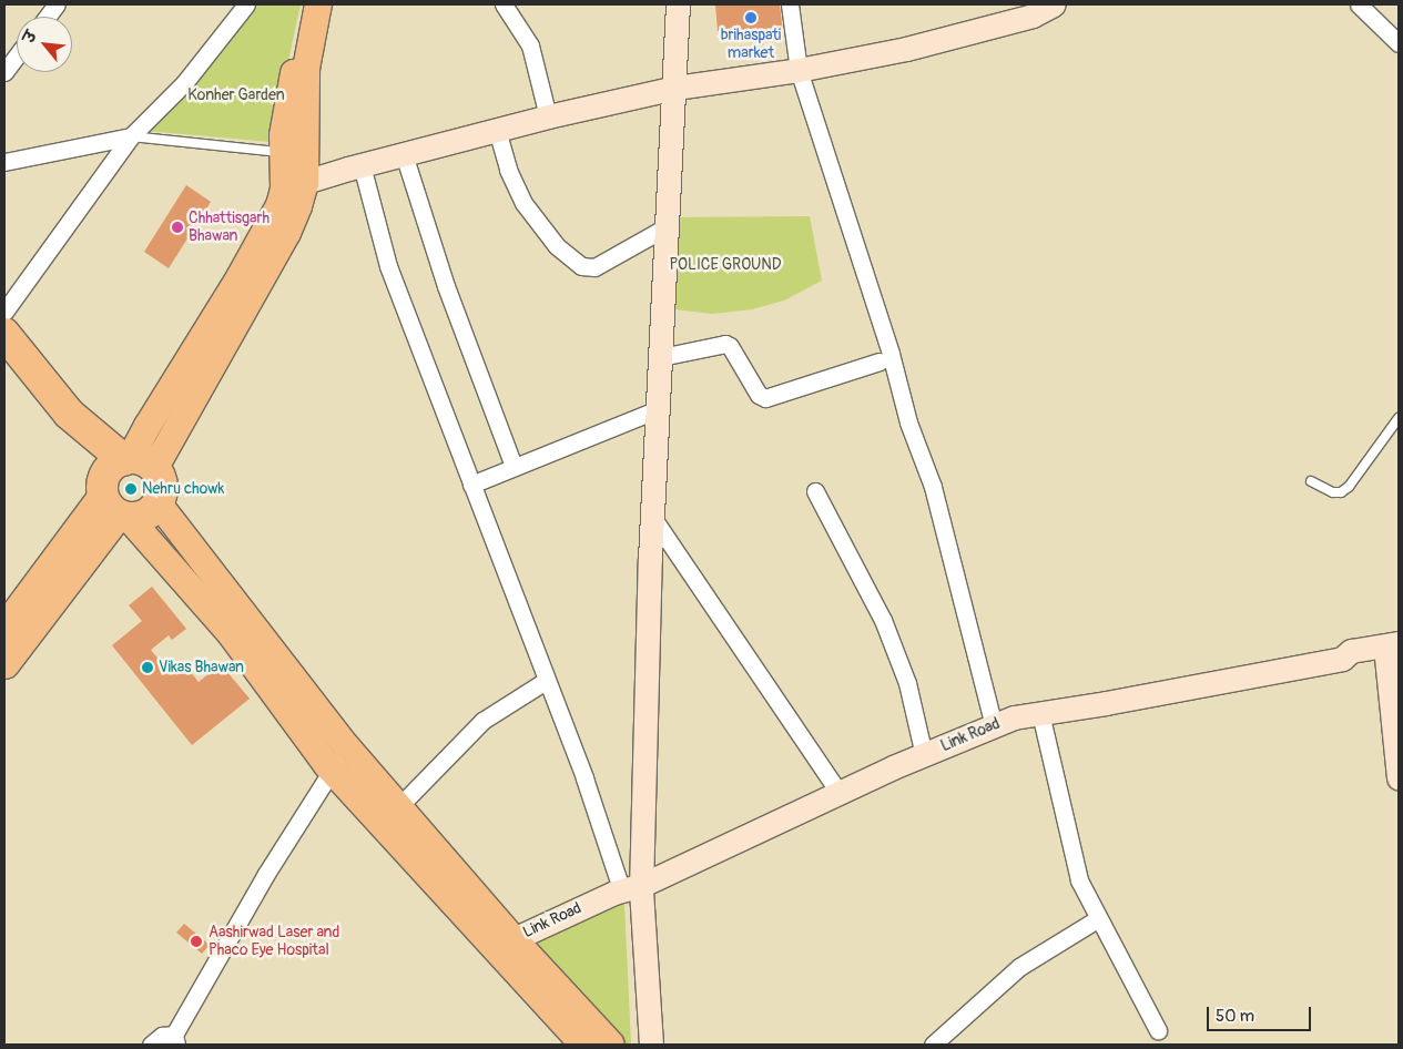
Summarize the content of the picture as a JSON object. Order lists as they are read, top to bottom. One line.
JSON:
{"streets":{"street":["Link Road"]},"parks":["Konher Garden","POLICE GROUND"],"places":["brihaspati market","Chhattisgarh Bhawan","Nehru chowk","Vikas Bhawan","Aashirwad Laser and Phaco Eye Hospital"],"scale_bar":"50 m","north":"top left"}
